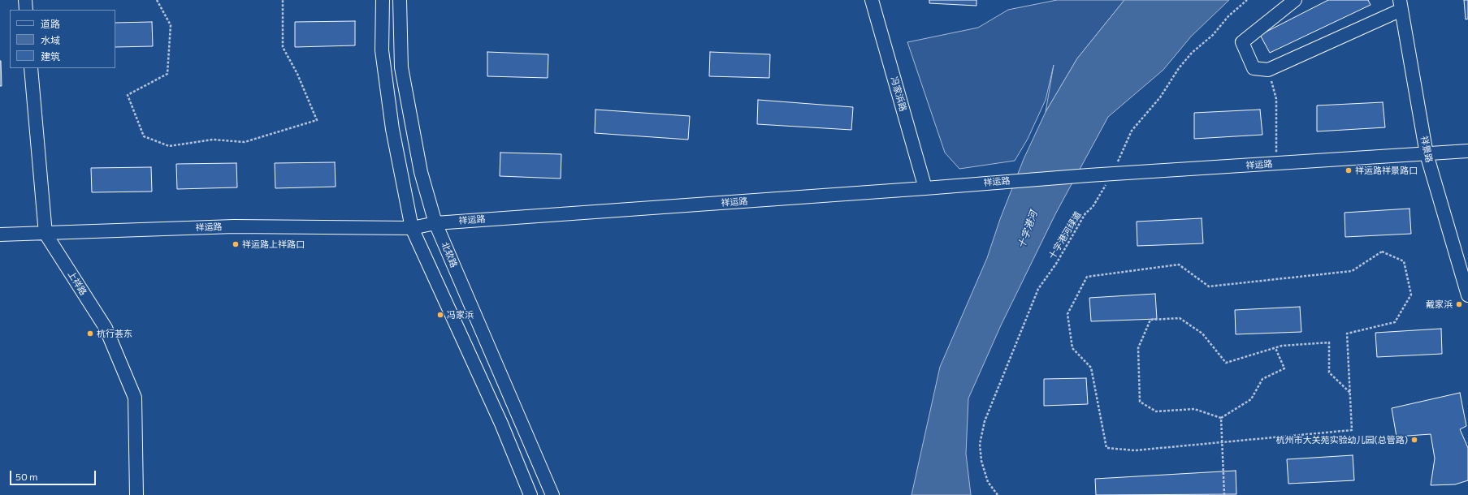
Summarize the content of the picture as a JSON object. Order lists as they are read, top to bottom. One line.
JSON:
{"streets":{"street":["冯家浜路","祥景路","祥运路","北软路","上祥路"],"path":["十字港河绿道"]},"crossings":[["冯家浜路","祥运路"],["祥景路","祥运路"],["祥运路","十字港河绿道"],["祥运路","北软路"],["祥运路","上祥路"]],"water":["十字港河"],"places":["祥运路祥景路口","祥运路上祥路口","戴家浜","冯家浜","杭行荟东","杭州市大关苑实验幼儿园(总管路)"],"legend":["道路","水域","建筑"],"scale_bar":"50 m"}
